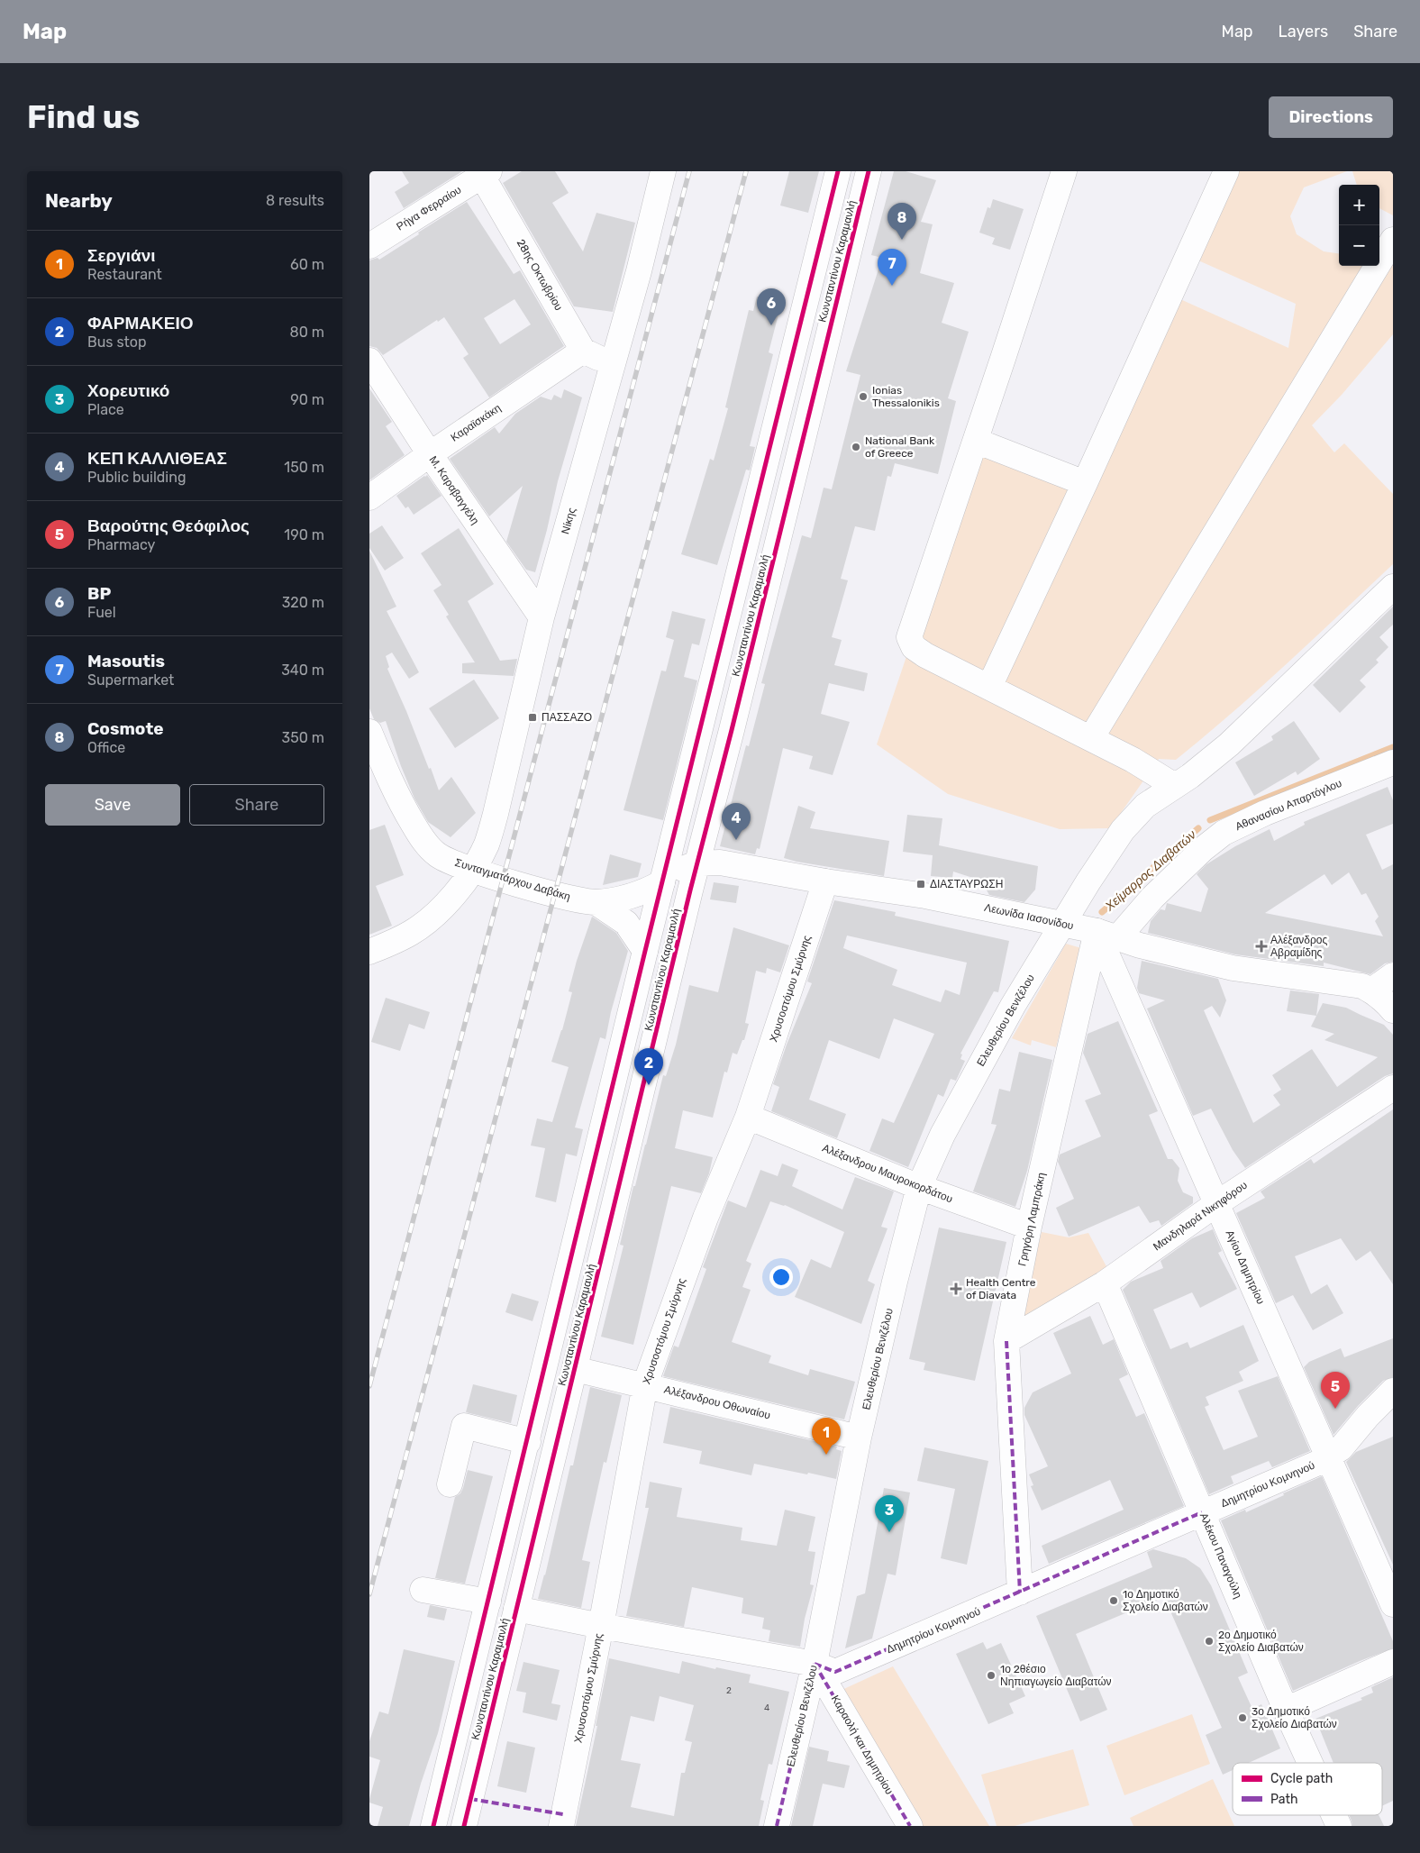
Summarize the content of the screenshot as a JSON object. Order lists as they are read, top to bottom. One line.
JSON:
{"streets":{"street":["Ρήγα Φερραίου","Κωνσταντίνου Καραμανλή","28ης Οκτωβρίου","Καραϊσκάκη","Μ. Καραβαγγέλη","Νίκης","Αθανασίου Απαρτόγλου","Συνταγματάρχου Δαβάκη","Λεωνίδα Ιασονίδου","Χρυσοστόμου Σμύρνης","Ελευθερίου Βενιζέλου","Αλέξανδρου Μαυροκορδάτου","Μανδηλαρά Νικηφόρου","Γρηγόρη Λαμπράκη","Αγίου Δημητρίου","Αλέξανδρου Οθωναίου","Δημητρίου Κομνηνού","Αλέκου Παναγούλη","Καραολή και Δημητρίου"]},"crossings":[["Ρήγα Φερραίου","28ης Οκτωβρίου"],["Κωνσταντίνου Καραμανλή","Συνταγματάρχου Δαβάκη"],["Κωνσταντίνου Καραμανλή","Λεωνίδα Ιασονίδου"],["Κωνσταντίνου Καραμανλή","Αλέξανδρου Οθωναίου"],["Κωνσταντίνου Καραμανλή","Δημητρίου Κομνηνού"],["28ης Οκτωβρίου","Καραϊσκάκη"],["Καραϊσκάκη","Μ. Καραβαγγέλη"],["Μ. Καραβαγγέλη","Νίκης"],["Νίκης","Συνταγματάρχου Δαβάκη"],["Αθανασίου Απαρτόγλου","Λεωνίδα Ιασονίδου"],["Αθανασίου Απαρτόγλου","Γρηγόρη Λαμπράκη"],["Αθανασίου Απαρτόγλου","Αγίου Δημητρίου"],["Συνταγματάρχου Δαβάκη","Λεωνίδα Ιασονίδου"],["Λεωνίδα Ιασονίδου","Χρυσοστόμου Σμύρνης"],["Λεωνίδα Ιασονίδου","Ελευθερίου Βενιζέλου"],["Λεωνίδα Ιασονίδου","Γρηγόρη Λαμπράκη"],["Λεωνίδα Ιασονίδου","Αγίου Δημητρίου"],["Χρυσοστόμου Σμύρνης","Αλέξανδρου Μαυροκορδάτου"],["Χρυσοστόμου Σμύρνης","Αλέξανδρου Οθωναίου"],["Χρυσοστόμου Σμύρνης","Δημητρίου Κομνηνού"],["Ελευθερίου Βενιζέλου","Αλέξανδρου Μαυροκορδάτου"],["Ελευθερίου Βενιζέλου","Αλέξανδρου Οθωναίου"],["Ελευθερίου Βενιζέλου","Δημητρίου Κομνηνού"],["Ελευθερίου Βενιζέλου","Καραολή και Δημητρίου"],["Αλέξανδρου Μαυροκορδάτου","Γρηγόρη Λαμπράκη"],["Μανδηλαρά Νικηφόρου","Γρηγόρη Λαμπράκη"],["Μανδηλαρά Νικηφόρου","Αγίου Δημητρίου"],["Μανδηλαρά Νικηφόρου","Αλέκου Παναγούλη"],["Γρηγόρη Λαμπράκη","Αγίου Δημητρίου"],["Γρηγόρη Λαμπράκη","Δημητρίου Κομνηνού"],["Αγίου Δημητρίου","Δημητρίου Κομνηνού"],["Δημητρίου Κομνηνού","Αλέκου Παναγούλη"],["Δημητρίου Κομνηνού","Καραολή και Δημητρίου"]],"water":["Χείμαρρος Διαβατών"],"places":{"other":["Ionias Thessalonikis","National Bank of Greece","1ο Δημοτικό Σχολείο Διαβατών","2ο Δημοτικό Σχολείο Διαβατών","1ο 2θέσιο Νηπιαγωγείο Διαβατών","3ο Δημοτικό Σχολείο Διαβατών"],"transit":["ΠΑΣΣΑΖΟ","ΔΙΑΣΤΑΥΡΩΣΗ"],"health":["Αλέξανδρος Αβραμίδης","Health Centre of Diavata"]},"house_numbers":["2","4"],"legend":["Cycle path","Path"],"page":{"header":"Map","nav":["Map","Layers","Share"],"buttons":["Directions",["Save","Share"]],"title":"Find us","heading":["Nearby","8 results"],"map_buttons":["+","−"],"pins":["8","7","6","4","2","5","1","3"],"list":[{"mark":"1","name":"Σεργιάνι","note":"Restaurant","value":"60 m"},{"mark":"2","name":"ΦΑΡΜΑΚΕΙΟ","note":"Bus stop","value":"80 m"},{"mark":"3","name":"Χορευτικό","note":"Place","value":"90 m"},{"mark":"4","name":"ΚΕΠ ΚΑΛΛΙΘΕΑΣ","note":"Public building","value":"150 m"},{"mark":"5","name":"Βαρούτης Θεόφιλος","note":"Pharmacy","value":"190 m"},{"mark":"6","name":"BP","note":"Fuel","value":"320 m"},{"mark":"7","name":"Masoutis","note":"Supermarket","value":"340 m"},{"mark":"8","name":"Cosmote","note":"Office","value":"350 m"}]}}
